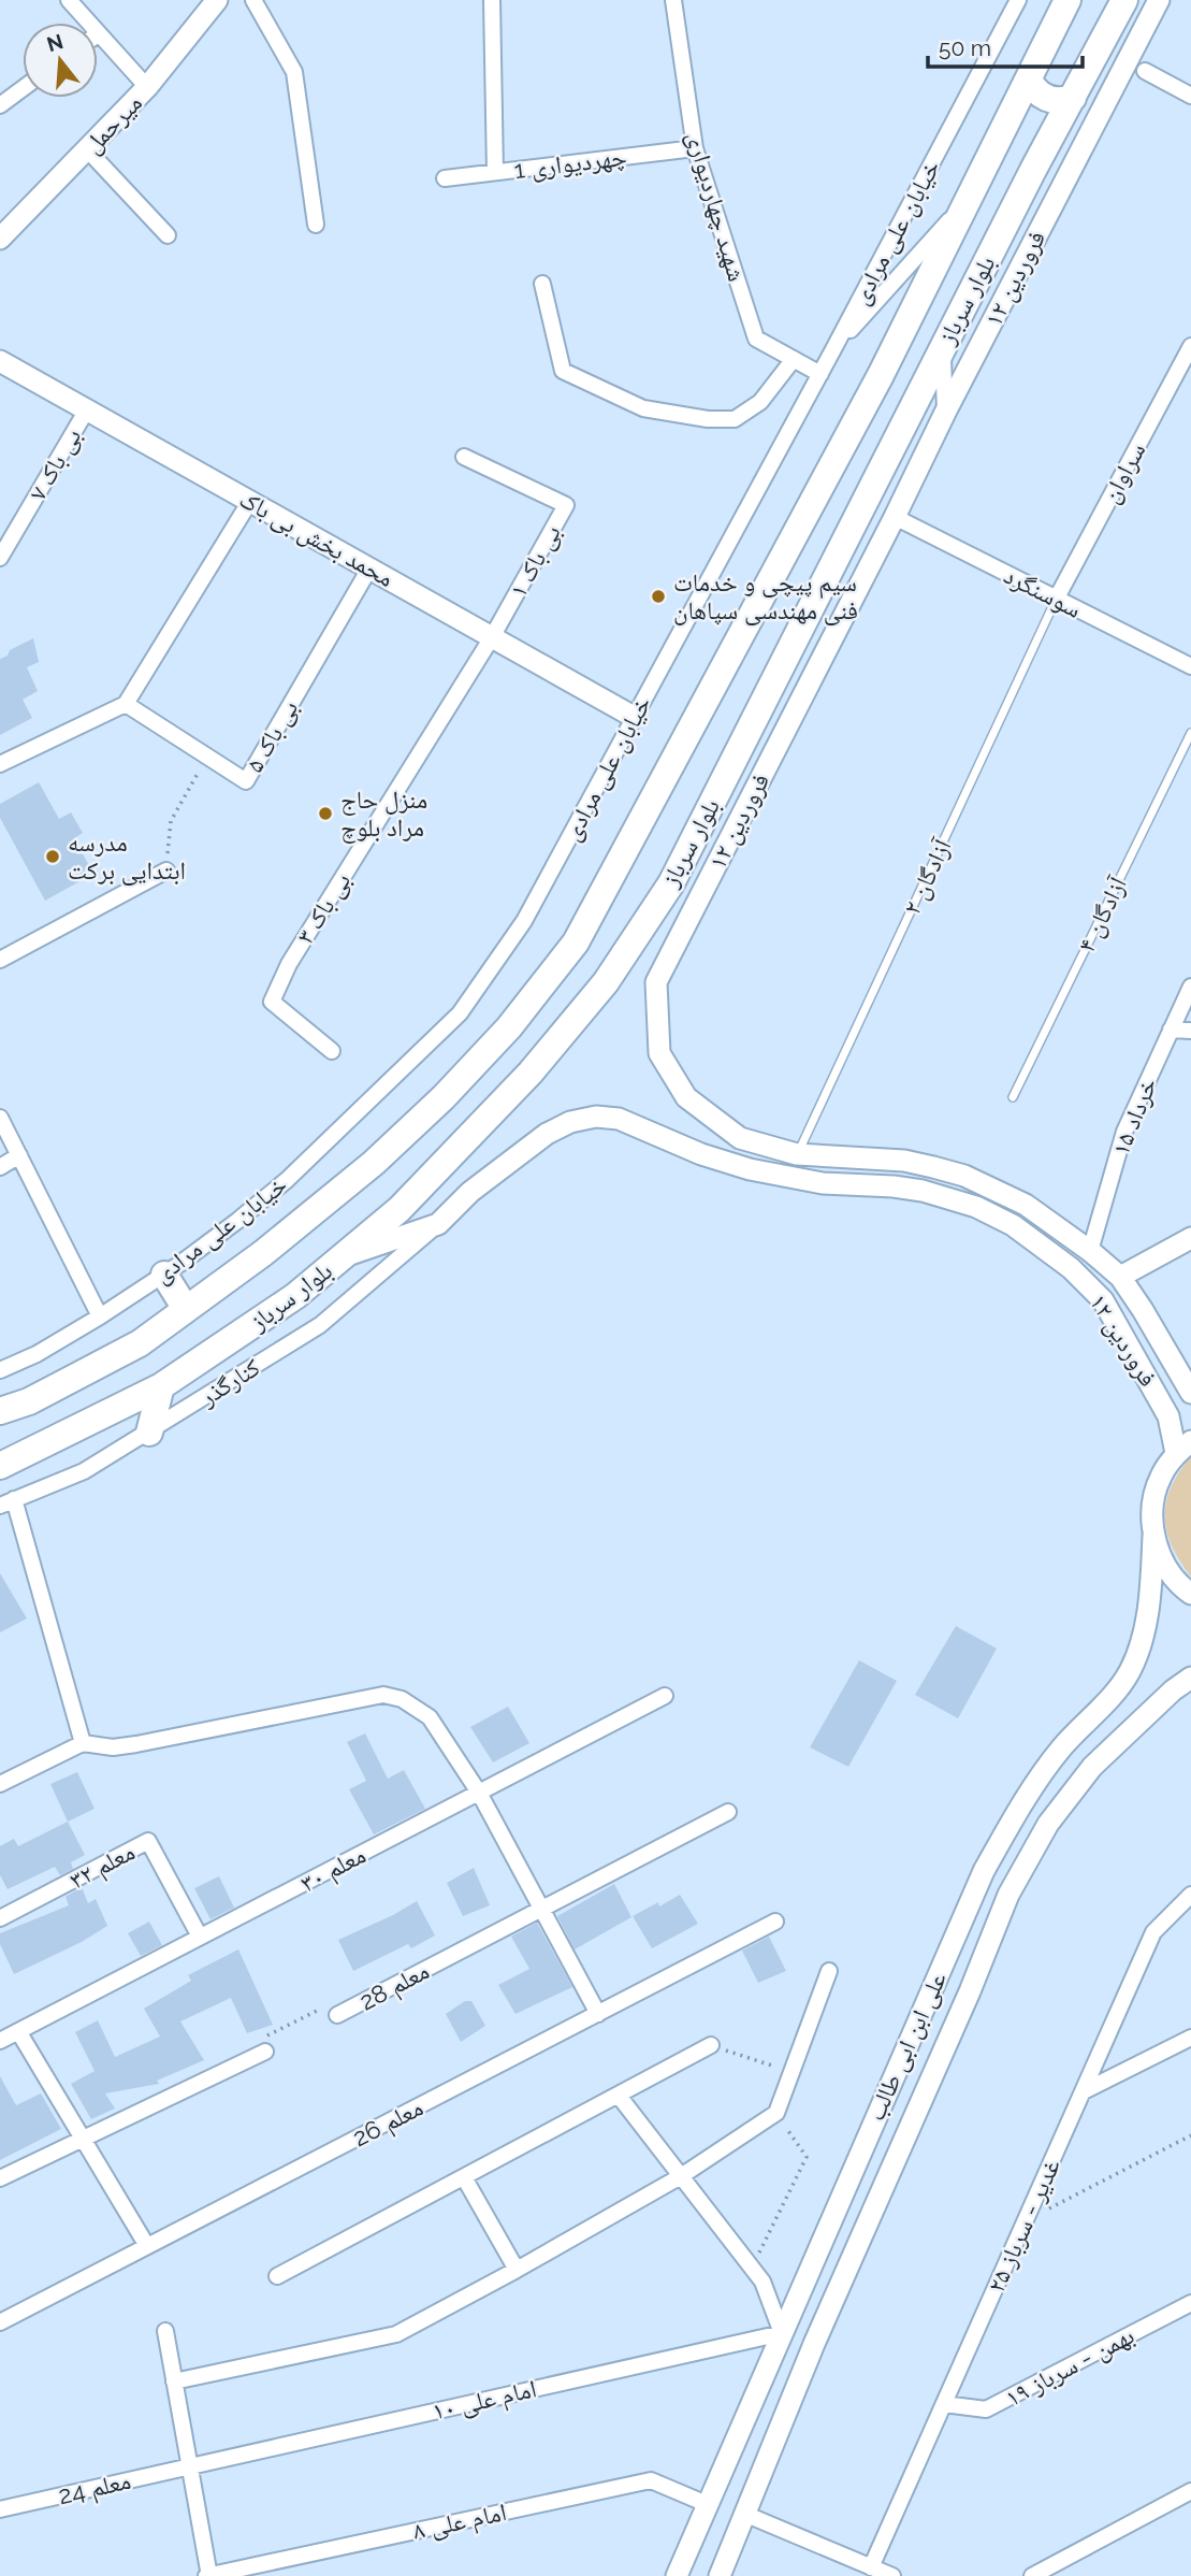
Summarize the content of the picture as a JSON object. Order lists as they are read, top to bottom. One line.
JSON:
{"streets":{"highway":["بلوار سرباز"],"street":["میرحمل","چهردیواری 1","شهید چهاردیواری","خیابان علی مرادی","۱۲ فروردین","بی باک ۷","سراوان","محمد بخش بی باک","بی باک ۱","سوسنگرد","بی باک ۵","بی باک ۳","۱۵ خرداد","کنارگذر","معلم ۳۲","معلم ۳۰","معلم 28","علی ابن ابی طالب","معلم 26","غدیر - سرباز ۲۵","بهمن - سرباز ۱۹","امام علی ۱۰","معلم 24","امام علی ۸"],"lane":["آزادگان ۲","آزادگان ۴"]},"crossings":[["چهردیواری 1","شهید چهاردیواری"],["شهید چهاردیواری","خیابان علی مرادی"],["خیابان علی مرادی","محمد بخش بی باک"],["۱۲ فروردین","بلوار سرباز"],["۱۲ فروردین","سوسنگرد"],["۱۲ فروردین","آزادگان ۲"],["۱۲ فروردین","۱۵ خرداد"],["۱۲ فروردین","کنارگذر"],["۱۲ فروردین","علی ابن ابی طالب"],["بی باک ۷","محمد بخش بی باک"],["سراوان","سوسنگرد"],["سراوان","آزادگان ۲"],["محمد بخش بی باک","بی باک ۱"],["محمد بخش بی باک","بی باک ۵"],["محمد بخش بی باک","بی باک ۳"],["بی باک ۱","بی باک ۳"],["سوسنگرد","آزادگان ۲"],["معلم ۳۲","معلم ۳۰"],["علی ابن ابی طالب","امام علی ۱۰"],["علی ابن ابی طالب","امام علی ۸"],["غدیر - سرباز ۲۵","بهمن - سرباز ۱۹"],["امام علی ۱۰","معلم 24"]],"places":["سیم پیچی و خدمات فنی مهندسی سپاهان","منزل حاج مراد بلوچ","مدرسه ابتدایی برکت"],"scale_bar":"50 m","north":"top"}
